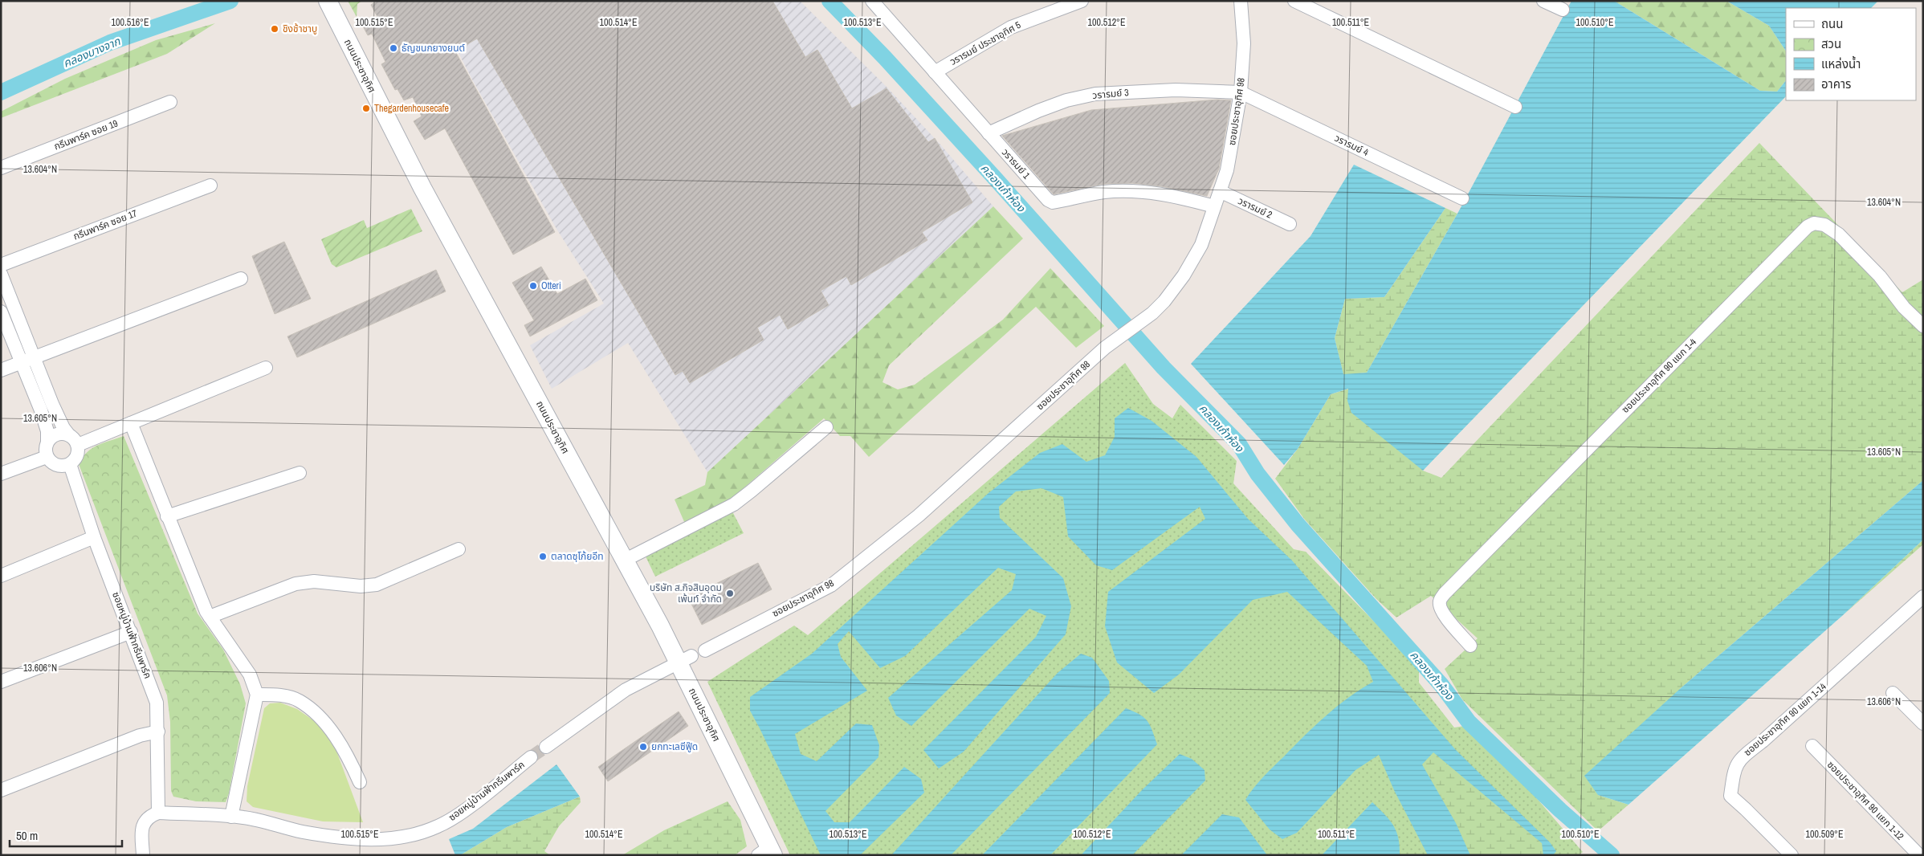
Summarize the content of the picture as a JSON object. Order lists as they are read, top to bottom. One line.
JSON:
{"streets":{"main road":["ถนนประชาอุทิศ"],"street":["วรารมย์ ประชาอุทิศ 5","วรารมย์ 3","ซอยประชาอุทิศ 98","กรีนพาร์ค ซอย 19","วรารมย์ 4","วรารมย์ 1","วรารมย์ 2","กรีนพาร์ค ซอย 17","ซอยประชาอุทิศ 90 แยก 1-4","ซอยหมู่บ้านฟ้ากรีนพาร์ค","ซอยประชาอุทิศ 90 แยก 1-14","ซอยประชาอุทิศ 90 แยก 1-12"]},"crossings":[["วรารมย์ ประชาอุทิศ 5","วรารมย์ 1"],["วรารมย์ 3","ซอยประชาอุทิศ 98"],["วรารมย์ 3","วรารมย์ 4"],["วรารมย์ 3","วรารมย์ 1"],["ซอยประชาอุทิศ 98","วรารมย์ 4"],["ซอยประชาอุทิศ 98","วรารมย์ 1"],["ซอยประชาอุทิศ 98","วรารมย์ 2"]],"water":["คลองบางจาก","คลองเก้าห้อง"],"places":["ชิงช้าชาบู","ธัญชนกยางยนต์","Thegardenhousecafe","Otteri","ตลาดซุโก้ยอีท","บริษัท ส.กิจสินอุดม เพ้นท์ จำกัด","ยกทะเลซีฟู๊ด"],"legend":["ถนน","สวน","แหล่งน้ำ","อาคาร"],"scale_bar":"50 m","coordinates":["100.516°E","100.515°E","100.514°E","100.513°E","100.512°E","100.511°E","100.510°E","13.604°N","13.605°N","13.606°N","100.509°E"]}
